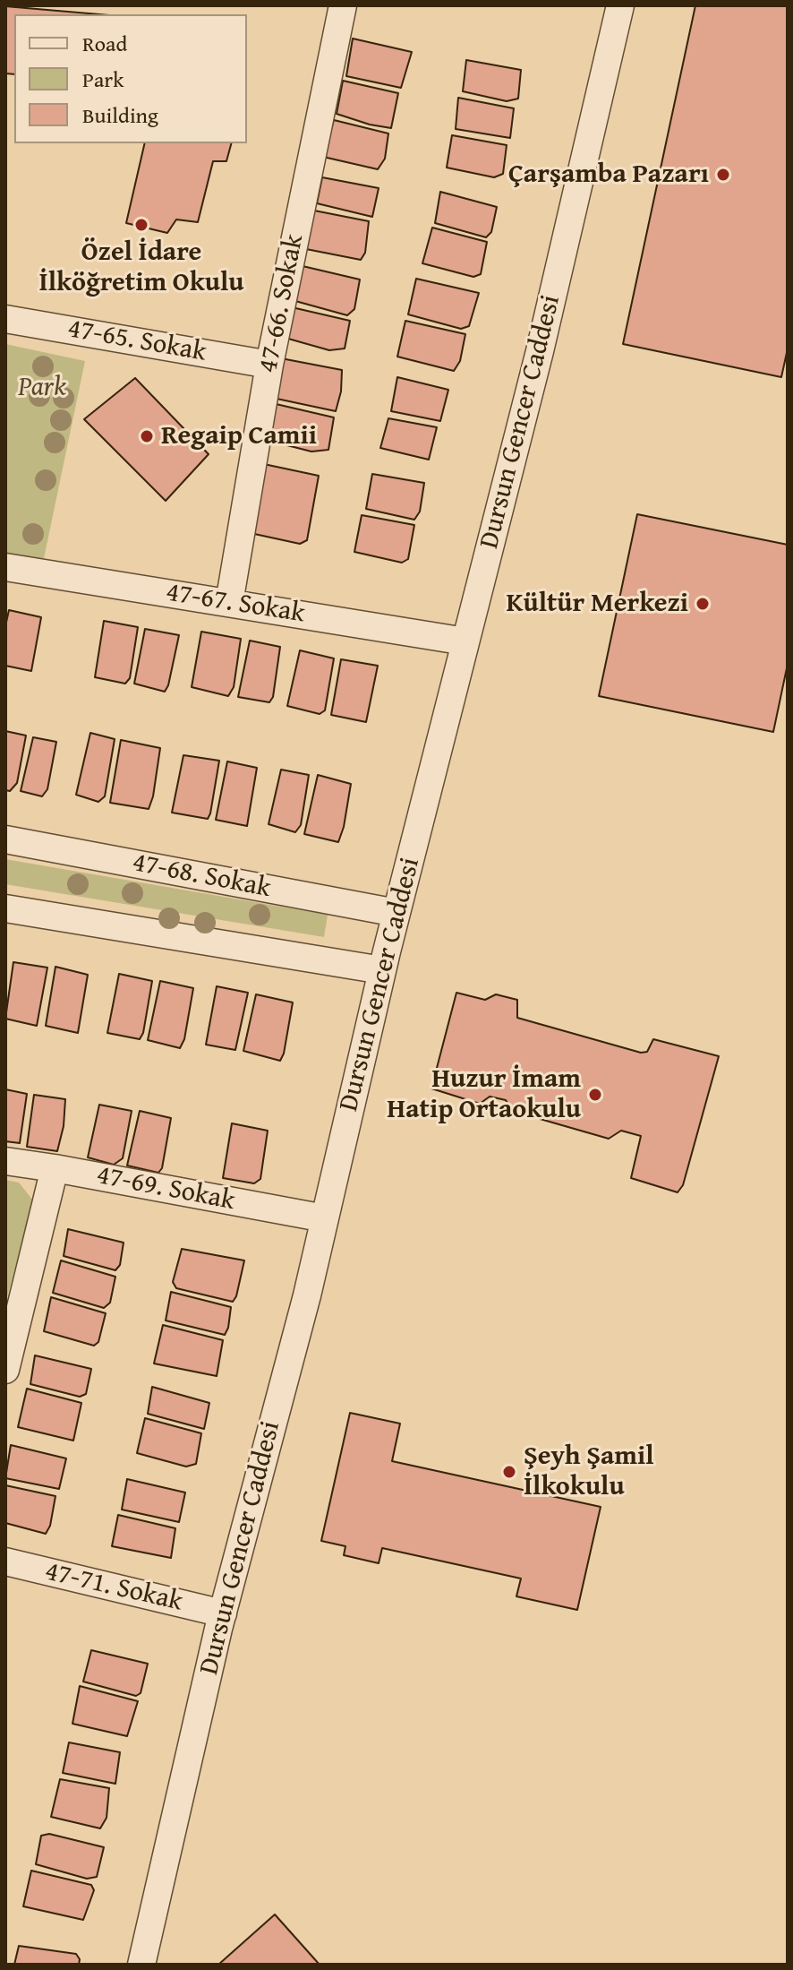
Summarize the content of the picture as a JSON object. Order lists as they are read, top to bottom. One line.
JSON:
{"streets":{"street":["47-66. Sokak","47-65. Sokak","Dursun Gencer Caddesi","47-67. Sokak","47-68. Sokak","47-69. Sokak","47-71. Sokak"]},"crossings":[["47-66. Sokak","47-65. Sokak"],["47-66. Sokak","47-67. Sokak"],["Dursun Gencer Caddesi","47-67. Sokak"],["Dursun Gencer Caddesi","47-68. Sokak"],["Dursun Gencer Caddesi","47-69. Sokak"],["Dursun Gencer Caddesi","47-71. Sokak"]],"parks":["Park"],"places":["Çarşamba Pazarı","Özel İdare İlköğretim Okulu","Regaip Camii","Kültür Merkezi","Huzur İmam Hatip Ortaokulu","Şeyh Şamil İlkokulu"],"legend":["Road","Park","Building"]}
